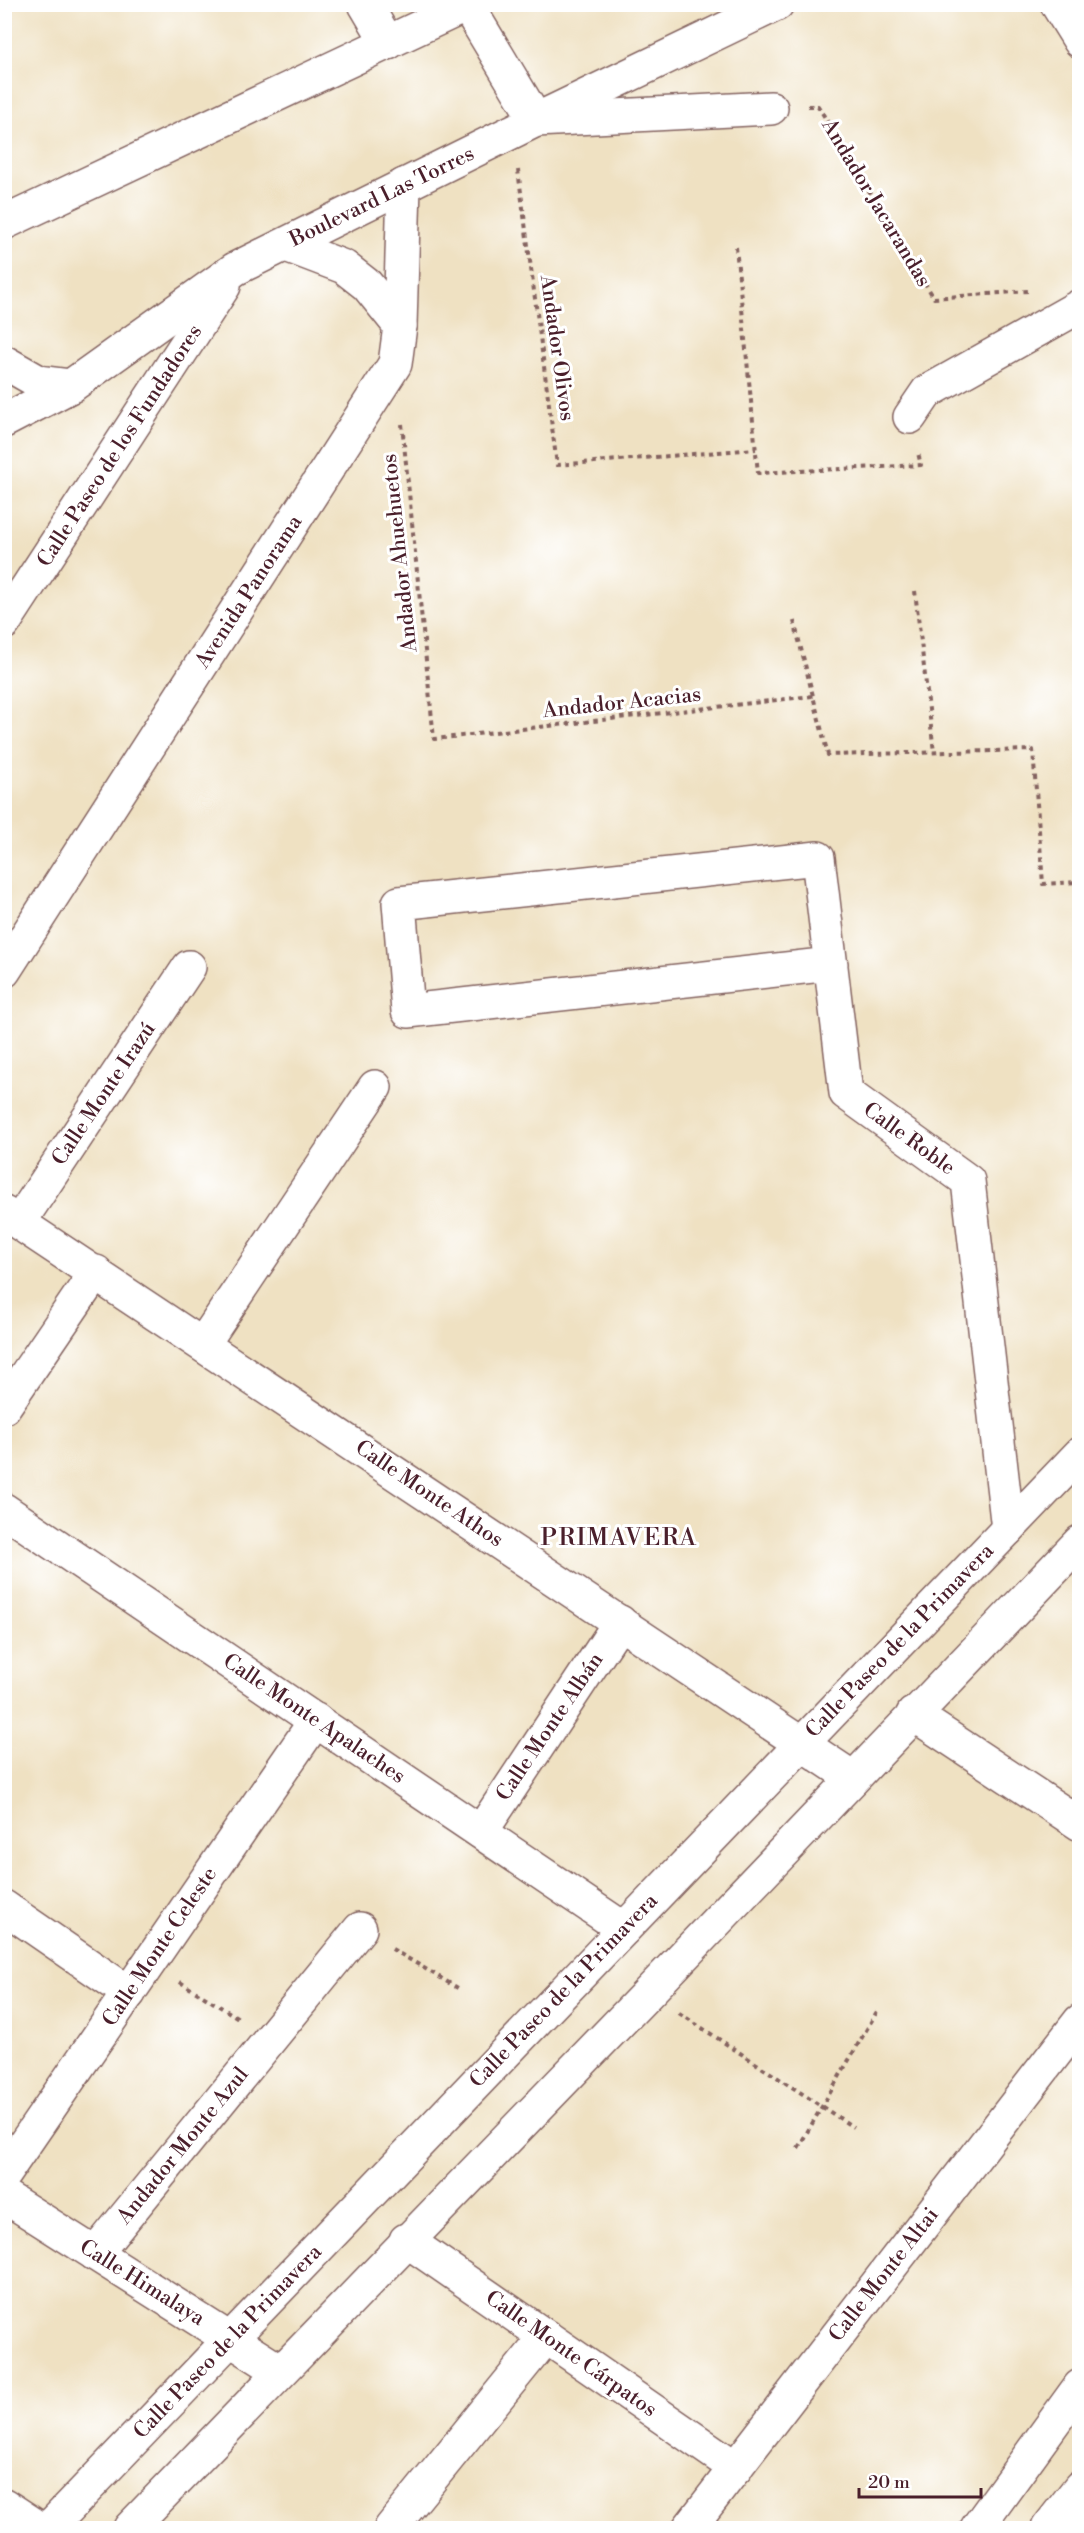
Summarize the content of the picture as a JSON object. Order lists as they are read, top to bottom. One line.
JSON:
{"streets":{"main road":["Boulevard Las Torres","Calle Paseo de los Fundadores","Avenida Panorama","Calle Monte Irazú","Calle Roble","Calle Monte Athos","Calle Paseo de la Primavera","Calle Monte Apalaches","Calle Monte Albán","Calle Monte Celeste","Andador Monte Azul","Calle Monte Altai","Calle Himalaya","Calle Monte Cárpatos"],"path":["Andador Jacarandas","Andador Olivos","Andador Ahuehuetos","Andador Acacias"]},"crossings":[["Boulevard Las Torres","Andador Olivos"],["Boulevard Las Torres","Calle Paseo de los Fundadores"],["Boulevard Las Torres","Avenida Panorama"],["Andador Ahuehuetos","Andador Acacias"],["Calle Monte Irazú","Calle Monte Athos"],["Calle Roble","Calle Paseo de la Primavera"],["Calle Monte Athos","Calle Paseo de la Primavera"],["Calle Monte Athos","Calle Monte Albán"],["Calle Paseo de la Primavera","Calle Monte Apalaches"],["Calle Paseo de la Primavera","Calle Himalaya"],["Calle Monte Apalaches","Calle Monte Albán"],["Calle Monte Apalaches","Calle Monte Celeste"],["Andador Monte Azul","Calle Himalaya"],["Calle Monte Altai","Calle Monte Cárpatos"]],"districts":["PRIMAVERA"],"scale_bar":"20 m"}
